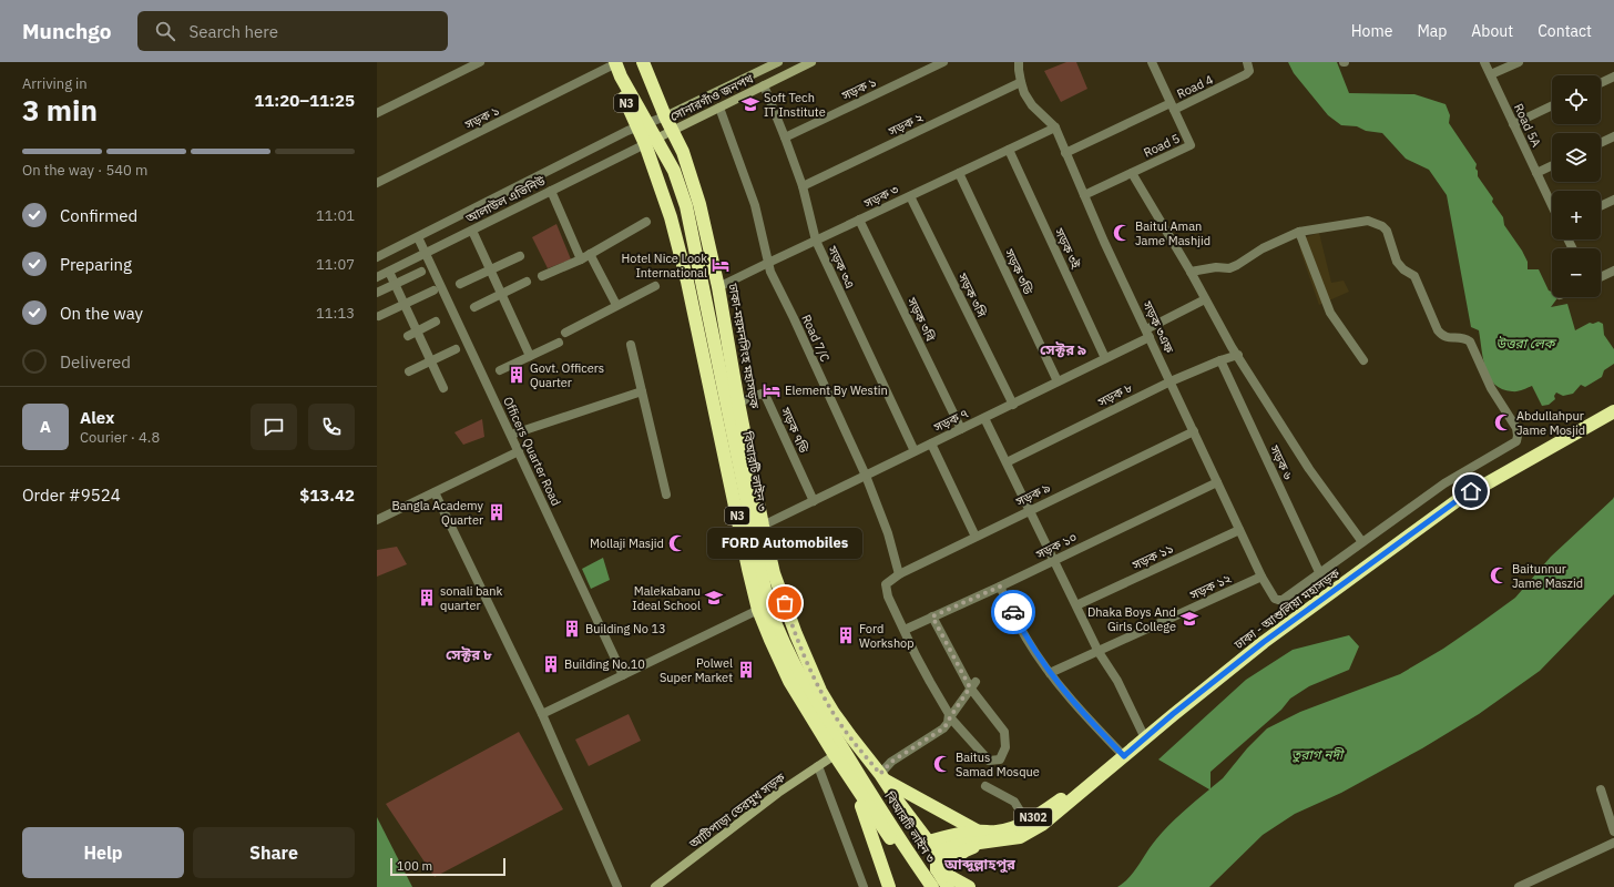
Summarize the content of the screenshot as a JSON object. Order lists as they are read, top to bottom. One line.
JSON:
{"streets":{"highway":["N3","ঢাকা-ময়মনসিংহ মহাসড়ক","বিআরটি লাইন ৩","ঢাকা - আশুলিয়া মহাসড়ক","N302"],"main road":["সোনারগাঁও জনপথ","আটিপাড়া তেরমুখ সড়ক"],"street":["Road 4","সড়ক ১","সড়ক ২","Road 5A","Road 5","সড়ক ৩","আলাউল এভিনিউ","সড়ক ৩ই","সড়ক ৩এ","সড়ক ৩ডি","সড়ক ৩সি","সড়ক ৩বি","সড়ক ৩এফ","Road 7/C","সড়ক ৮","সড়ক ৭","সড়ক ৭ডি","Officers Quarter Road","সড়ক ৬","সড়ক ৯","সড়ক ১০","সড়ক ১১","সড়ক ১২"]},"crossings":[["Road 4","Road 5"],["Road 4","সড়ক ৩এফ"],["সড়ক ১","N3"],["সড়ক ১","সড়ক ৩এ"],["সোনারগাঁও জনপথ","N3"],["সোনারগাঁও জনপথ","আলাউল এভিনিউ"],["সোনারগাঁও জনপথ","সড়ক ৩এ"],["সোনারগাঁও জনপথ","Road 7/C"],["সোনারগাঁও জনপথ","ঢাকা-ময়মনসিংহ মহাসড়ক"],["সোনারগাঁও জনপথ","বিআরটি লাইন ৩"],["N3","আলাউল এভিনিউ"],["N3","বিআরটি লাইন ৩"],["N3","আটিপাড়া তেরমুখ সড়ক"],["সড়ক ২","সড়ক ৩এ"],["সড়ক ২","সড়ক ৩এফ"],["Road 5","সড়ক ৩এফ"],["Road 5","সড়ক ৬"],["সড়ক ৩","সড়ক ৩ই"],["সড়ক ৩","সড়ক ৩এ"],["সড়ক ৩","সড়ক ৩ডি"],["সড়ক ৩","সড়ক ৩সি"],["সড়ক ৩","সড়ক ৩বি"],["সড়ক ৩","সড়ক ৩এফ"],["সড়ক ৩","Road 7/C"],["সড়ক ৩","ঢাকা-ময়মনসিংহ মহাসড়ক"],["আলাউল এভিনিউ","Officers Quarter Road"],["আলাউল এভিনিউ","বিআরটি লাইন ৩"],["সড়ক ৩ই","সড়ক ৭"],["সড়ক ৩এ","সড়ক ৭"],["সড়ক ৩ডি","সড়ক ৭"],["সড়ক ৩সি","সড়ক ৭"],["সড়ক ৩বি","সড়ক ৭"],["সড়ক ৩এফ","সড়ক ৮"],["সড়ক ৩এফ","সড়ক ৭"],["সড়ক ৩এফ","সড়ক ৬"],["সড়ক ৩এফ","সড়ক ৯"],["সড়ক ৩এফ","সড়ক ১০"],["সড়ক ৩এফ","সড়ক ১১"],["সড়ক ৩এফ","সড়ক ১২"],["Road 7/C","সড়ক ৭"],["Road 7/C","সড়ক ৯"],["ঢাকা-ময়মনসিংহ মহাসড়ক","সড়ক ৭"],["ঢাকা-ময়মনসিংহ মহাসড়ক","সড়ক ৭ডি"],["ঢাকা-ময়মনসিংহ মহাসড়ক","ঢাকা - আশুলিয়া মহাসড়ক"],["ঢাকা-ময়মনসিংহ মহাসড়ক","N302"],["সড়ক ৮","সড়ক ৬"],["সড়ক ৭","সড়ক ৭ডি"],["সড়ক ৭","সড়ক ৬"],["সড়ক ৯","সড়ক ১০"],["ঢাকা - আশুলিয়া মহাসড়ক","N302"]],"districts":["সেক্টর ৯","সেক্টর ৮","আব্দুল্লাহপুর"],"water":["উত্তরা লেক","তুরাগ নদী"],"places":{"school or university":["Soft Tech IT Institute","Malekabanu Ideal School","Dhaka Boys And Girls College"],"mosque":["Baitul Aman Jame Mashjid","Abdullahpur Jame Mosjid","Mollaji Masjid","Baitunnur Jame Maszid","Baitus Samad Mosque"],"hotel":["Hotel Nice Look International","Element By Westin"],"building":["Govt. Officers Quarter","Bangla Academy Quarter","sonali bank quarter","Building No 13","Ford Workshop","Building No.10","Polwel Super Market"],"other":["FORD Automobiles"]},"scale_bar":"100 m","page":{"header":"Munchgo","search":"Search here","nav":["Home","Map","About","Contact"],"heading":["3 min","Arriving in","11:20–11:25"],"panel":["Alex","Courier · 4.8","Order #9524","$13.42"],"map_buttons":["+","−"],"bar":"On the way · 540 m","list":[["Confirmed","11:01"],["Preparing","11:07"],["On the way","11:13"],"Delivered"],"round":"A","bubble":"FORD Automobiles","buttons":["Help","Share"],"scale":"100 m"}}
